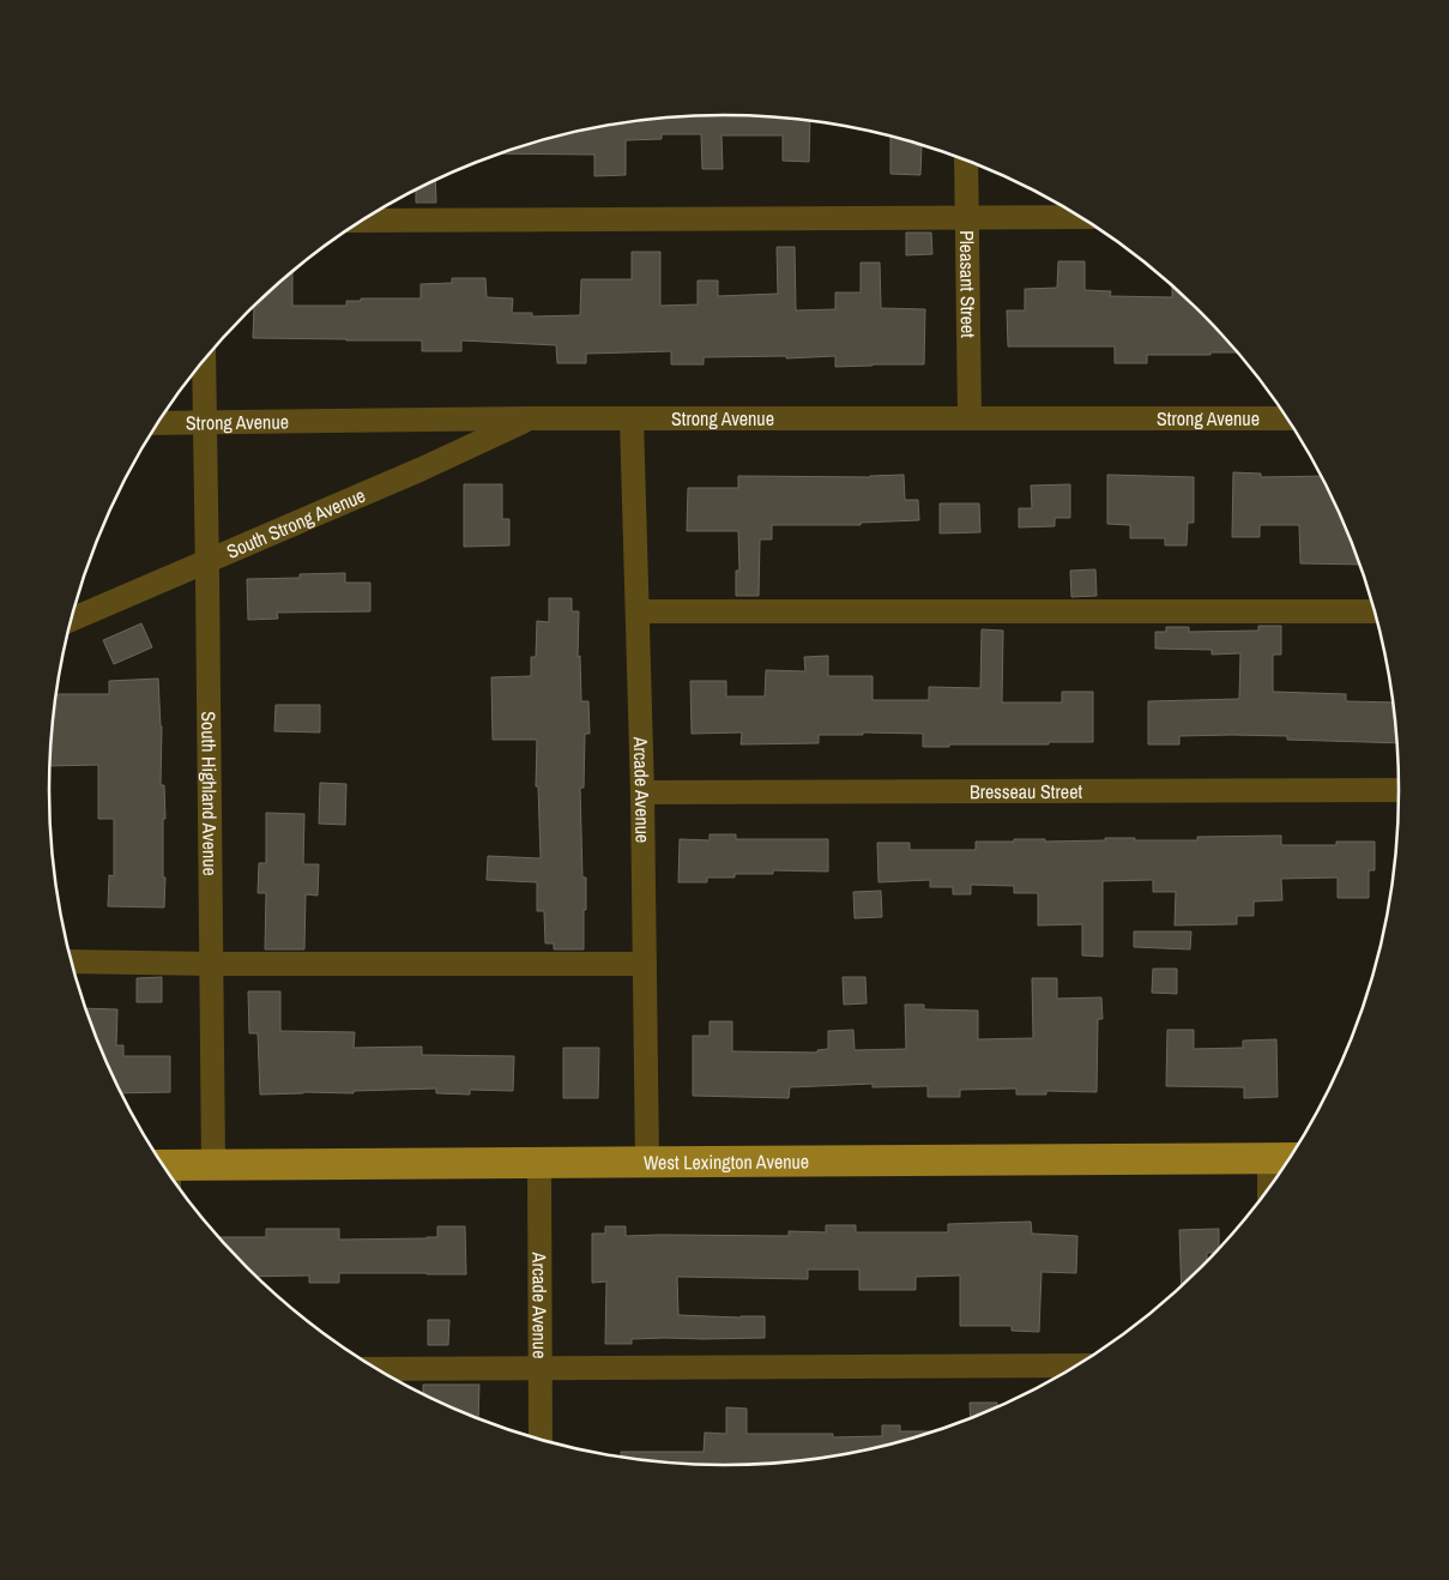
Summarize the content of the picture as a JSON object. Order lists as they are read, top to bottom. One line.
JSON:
{"streets":{"main road":["West Lexington Avenue"],"street":["Pleasant Street","Strong Avenue","South Strong Avenue","Arcade Avenue","Bresseau Street","South Highland Avenue"]},"crossings":[["Pleasant Street","Strong Avenue"],["Strong Avenue","South Strong Avenue"],["Strong Avenue","Arcade Avenue"],["Strong Avenue","South Highland Avenue"],["South Strong Avenue","South Highland Avenue"],["Arcade Avenue","Bresseau Street"],["Arcade Avenue","West Lexington Avenue"],["South Highland Avenue","West Lexington Avenue"]]}
